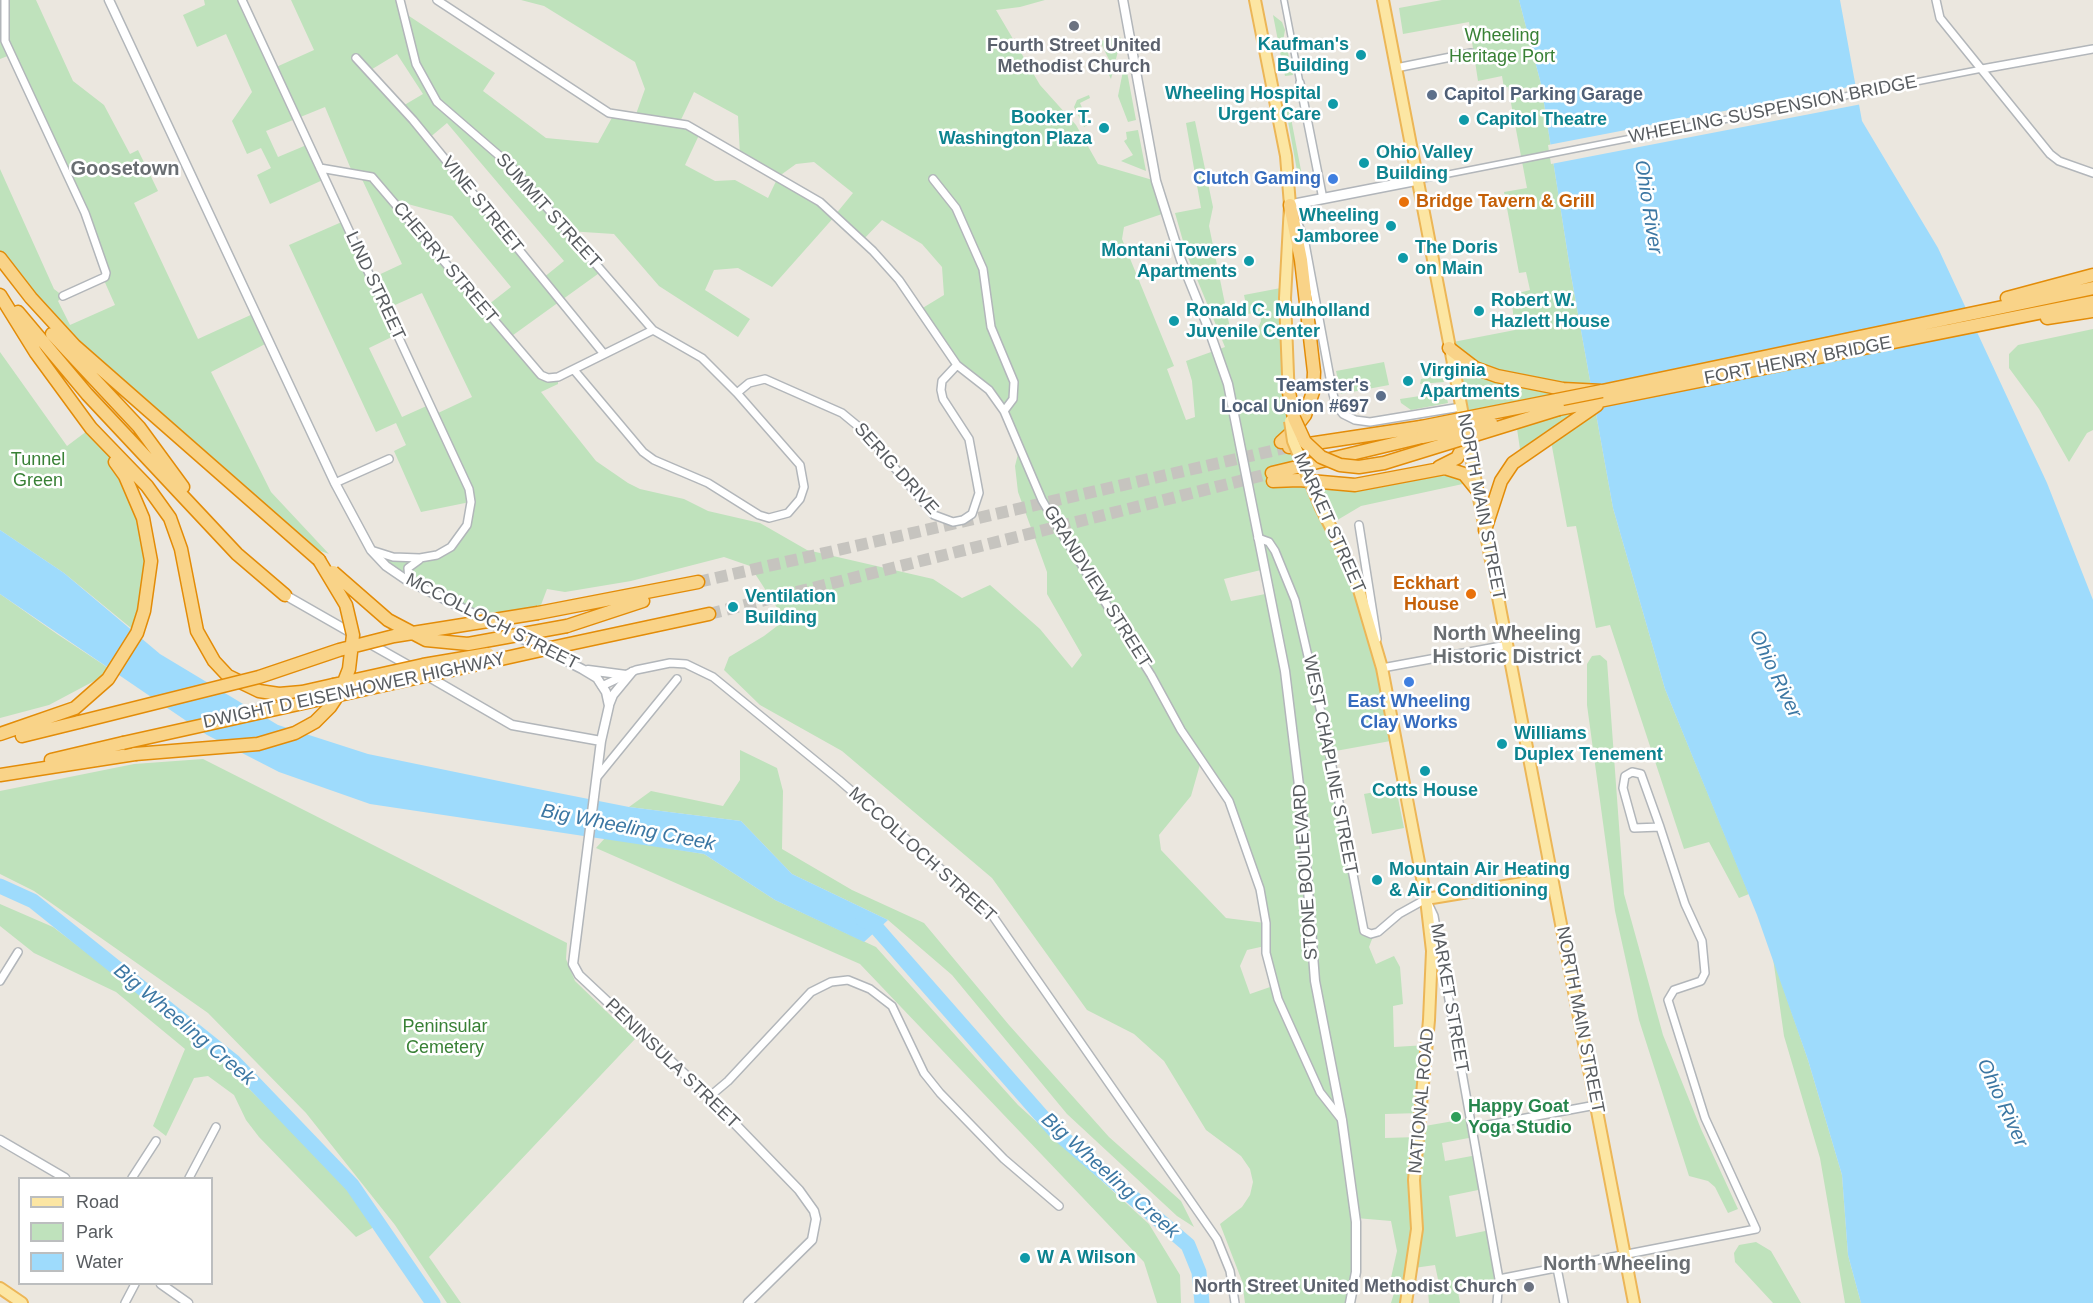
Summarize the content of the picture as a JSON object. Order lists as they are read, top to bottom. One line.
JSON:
{"streets":{"highway":["FORT HENRY BRIDGE","DWIGHT D EISENHOWER HIGHWAY"],"main road":["NORTH MAIN STREET","MARKET STREET","NATIONAL ROAD"],"street":["WHEELING SUSPENSION BRIDGE","VINE STREET","SUMMIT STREET","CHERRY STREET","LIND STREET","SERIG DRIVE","GRANDVIEW STREET","MCCOLLOCH STREET","WEST CHAPLINE STREET","STONE BOULEVARD","PENINSULA STREET"]},"crossings":[["WHEELING SUSPENSION BRIDGE","NORTH MAIN STREET"],["SUMMIT STREET","CHERRY STREET"],["SUMMIT STREET","SERIG DRIVE"],["CHERRY STREET","LIND STREET"],["LIND STREET","MCCOLLOCH STREET"],["SERIG DRIVE","GRANDVIEW STREET"],["MARKET STREET","WEST CHAPLINE STREET"],["MARKET STREET","NATIONAL ROAD"],["GRANDVIEW STREET","STONE BOULEVARD"],["WEST CHAPLINE STREET","STONE BOULEVARD"],["WEST CHAPLINE STREET","NATIONAL ROAD"]],"districts":["Goosetown","North Wheeling Historic District","North Wheeling"],"water":["Ohio River","Big Wheeling Creek"],"parks":["Wheeling Heritage Port","Tunnel Green","Peninsular Cemetery"],"places":["Fourth Street United Methodist Church","Kaufman's Building","Capitol Parking Garage","Wheeling Hospital Urgent Care","Capitol Theatre","Booker T. Washington Plaza","Ohio Valley Building","Clutch Gaming","Bridge Tavern & Grill","Wheeling Jamboree","The Doris on Main","Montani Towers Apartments","Robert W. Hazlett House","Ronald C. Mulholland Juvenile Center","Virginia Apartments","Teamster's Local Union #697","Eckhart House","Ventilation Building","East Wheeling Clay Works","Williams Duplex Tenement","Cotts House","Mountain Air Heating & Air Conditioning","Happy Goat Yoga Studio","W A Wilson","North Street United Methodist Church"],"legend":["Road","Park","Water"]}
